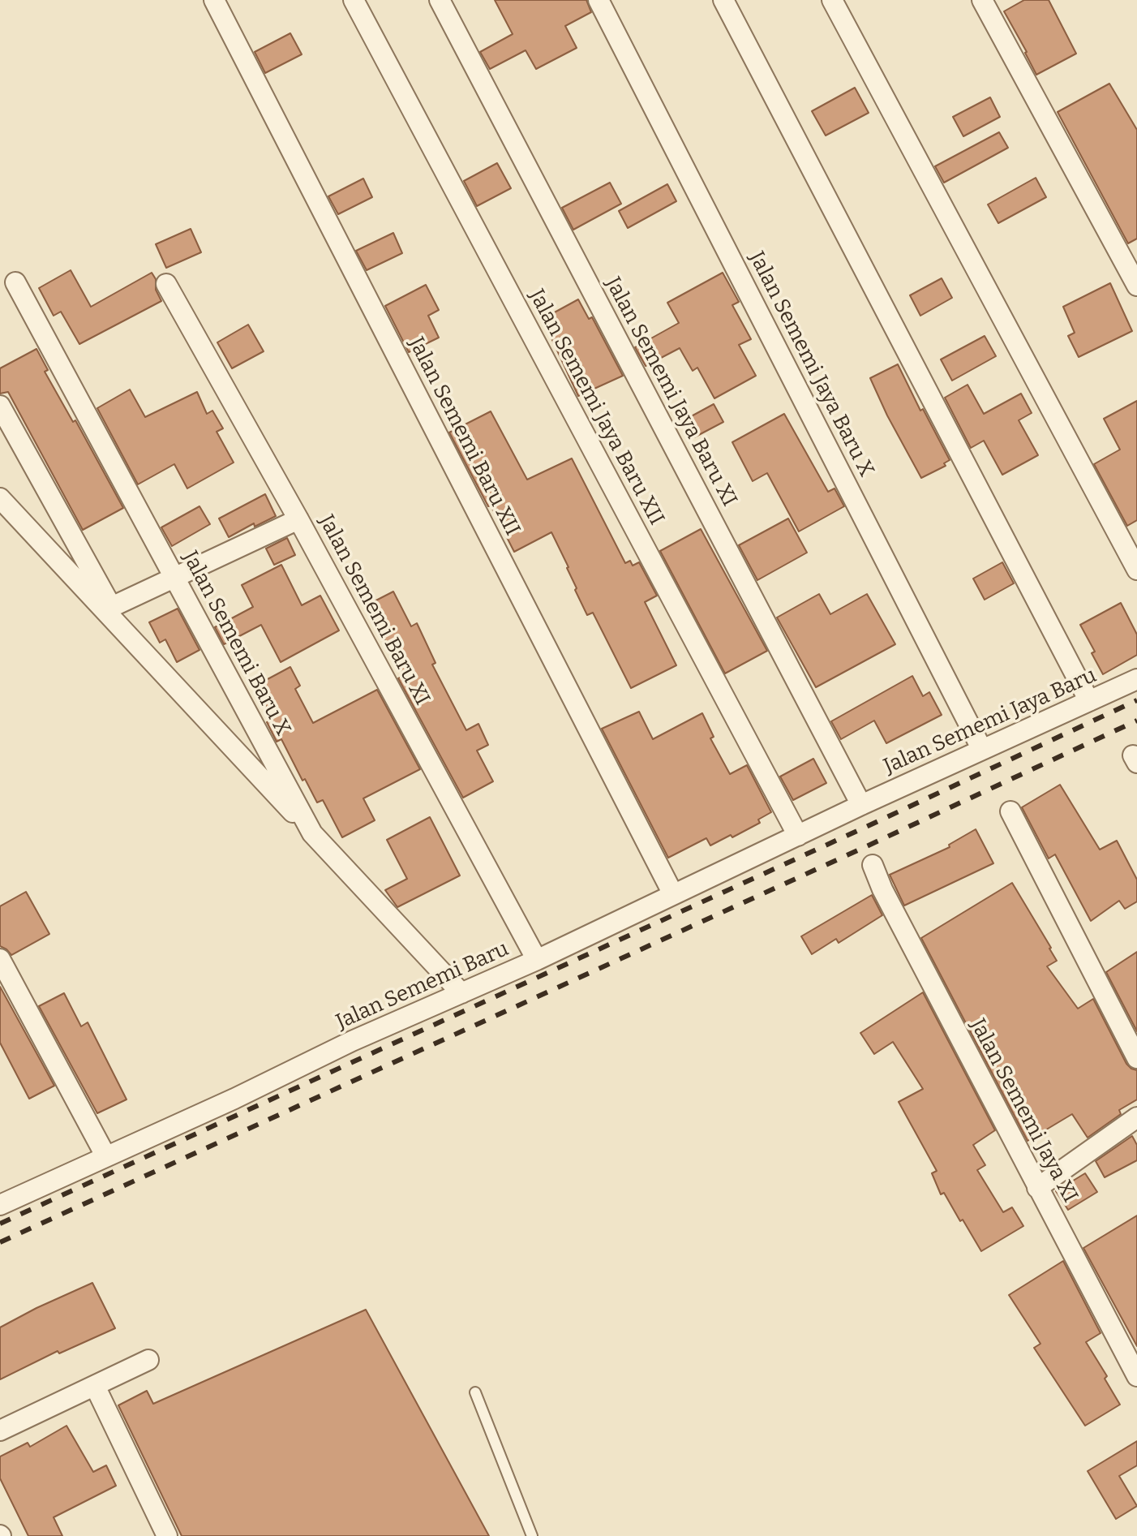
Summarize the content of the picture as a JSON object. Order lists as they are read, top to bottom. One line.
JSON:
{"streets":{"street":["Jalan Sememi Jaya Baru X","Jalan Sememi Jaya Baru XI","Jalan Sememi Jaya Baru XII","Jalan Sememi Baru XII","Jalan Sememi Baru XI","Jalan Sememi Baru X","Jalan Sememi Jaya Baru","Jalan Sememi Baru","Jalan Sememi Jaya XI"]},"crossings":[["Jalan Sememi Jaya Baru X","Jalan Sememi Jaya Baru"],["Jalan Sememi Jaya Baru XI","Jalan Sememi Jaya Baru"],["Jalan Sememi Jaya Baru XI","Jalan Sememi Baru"],["Jalan Sememi Jaya Baru XII","Jalan Sememi Baru"],["Jalan Sememi Baru XII","Jalan Sememi Baru"],["Jalan Sememi Baru XI","Jalan Sememi Baru"],["Jalan Sememi Baru X","Jalan Sememi Baru"],["Jalan Sememi Jaya Baru","Jalan Sememi Baru"]]}
